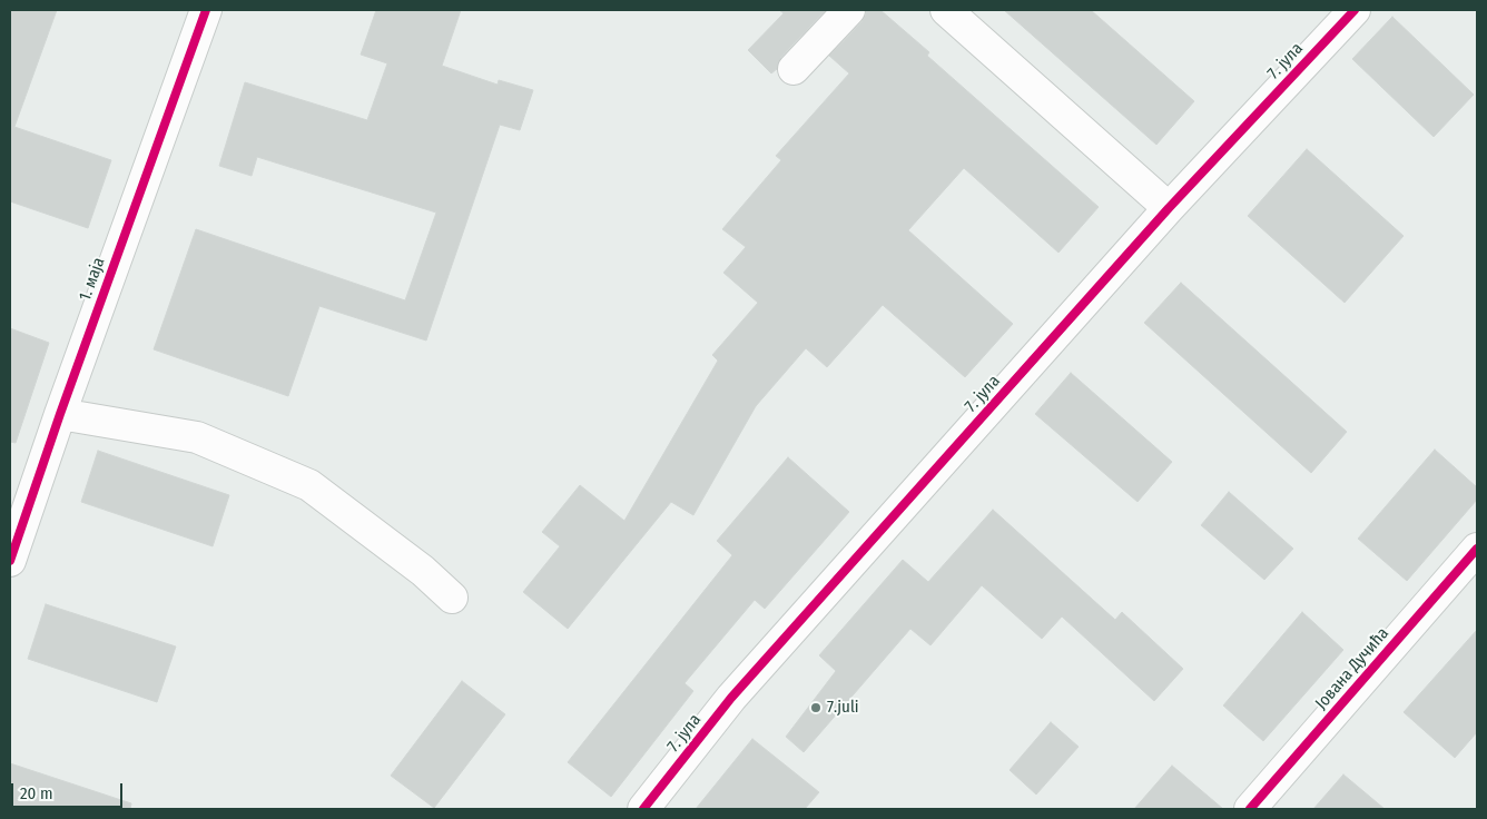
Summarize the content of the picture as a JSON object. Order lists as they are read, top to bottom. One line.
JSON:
{"streets":{"street":["7. јула","1. маја","Јована Дучића"]},"places":["7.juli"],"scale_bar":"20 m"}
